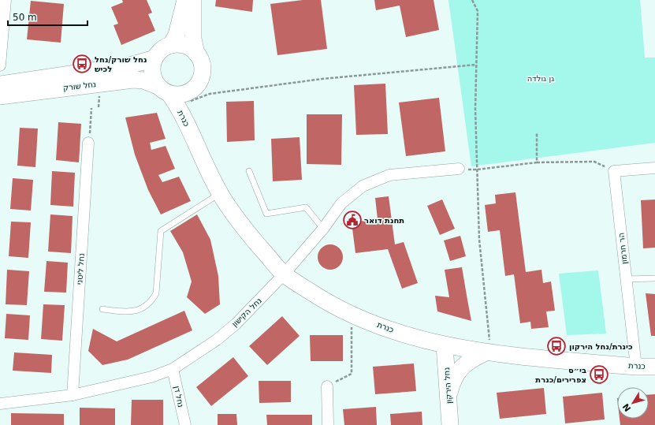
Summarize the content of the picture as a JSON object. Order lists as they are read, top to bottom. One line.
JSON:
{"streets":{"street":["נחל שורק","כנרת","הר חרמון","נחל ליטני","נחל הקישון","נחל הירקון","נחל דן"]},"crossings":[["נחל שורק","כנרת"],["כנרת","הר חרמון"],["כנרת","נחל הקישון"],["כנרת","נחל הירקון"],["נחל ליטני","נחל הקישון"],["נחל הקישון","נחל דן"]],"parks":["גן גולדה"],"places":{"bus stop":["נחל שורק/נחל לכיש","כינרת/נחל הירקון","בי״ס צפרירים/כנרת"],"public building":["תחנת דואר"]},"scale_bar":"50 m","north":"bottom left"}
